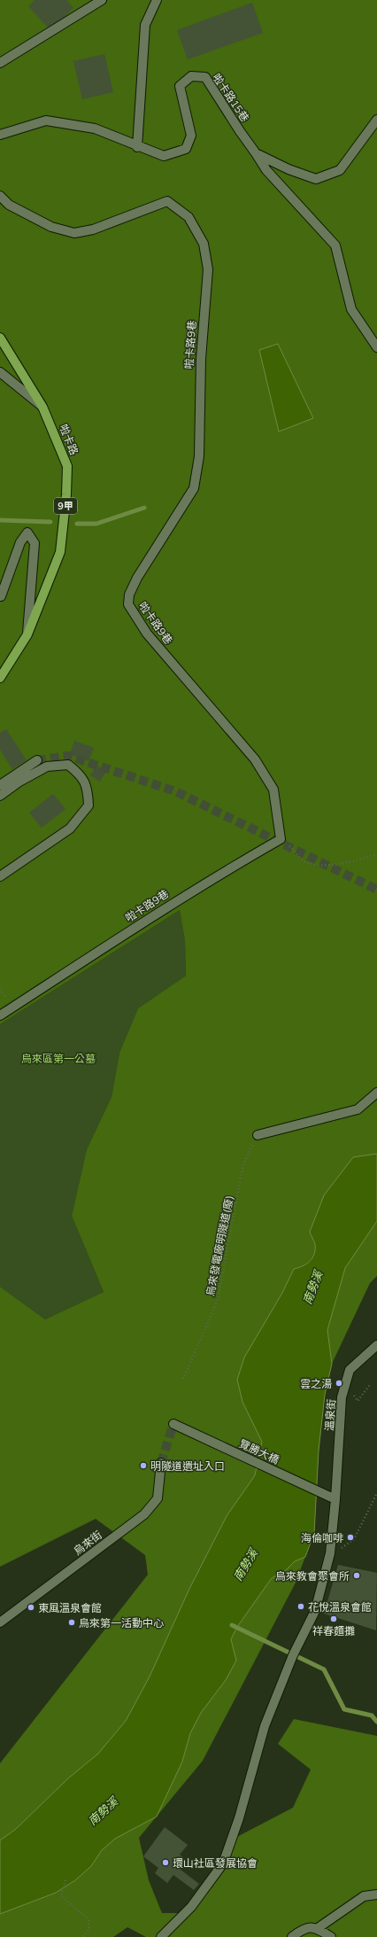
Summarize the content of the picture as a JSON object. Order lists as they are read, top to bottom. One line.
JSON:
{"streets":{"main road":["啦卡路","9甲"],"street":["啦卡路15巷","啦卡路9巷","溫泉街","覽勝大橋","烏來街"],"path":["烏來發電廠明隧道(廢)"]},"crossings":[["溫泉街","覽勝大橋"]],"water":["南勢溪"],"parks":["烏來區第一公墓"],"places":["雲之湯","明隧道遺址入口","海倫咖啡","烏來教會聚會所","花悅溫泉會館","東風溫泉會館","祥春麵攤","烏來第一活動中心","環山社區發展協會"]}
